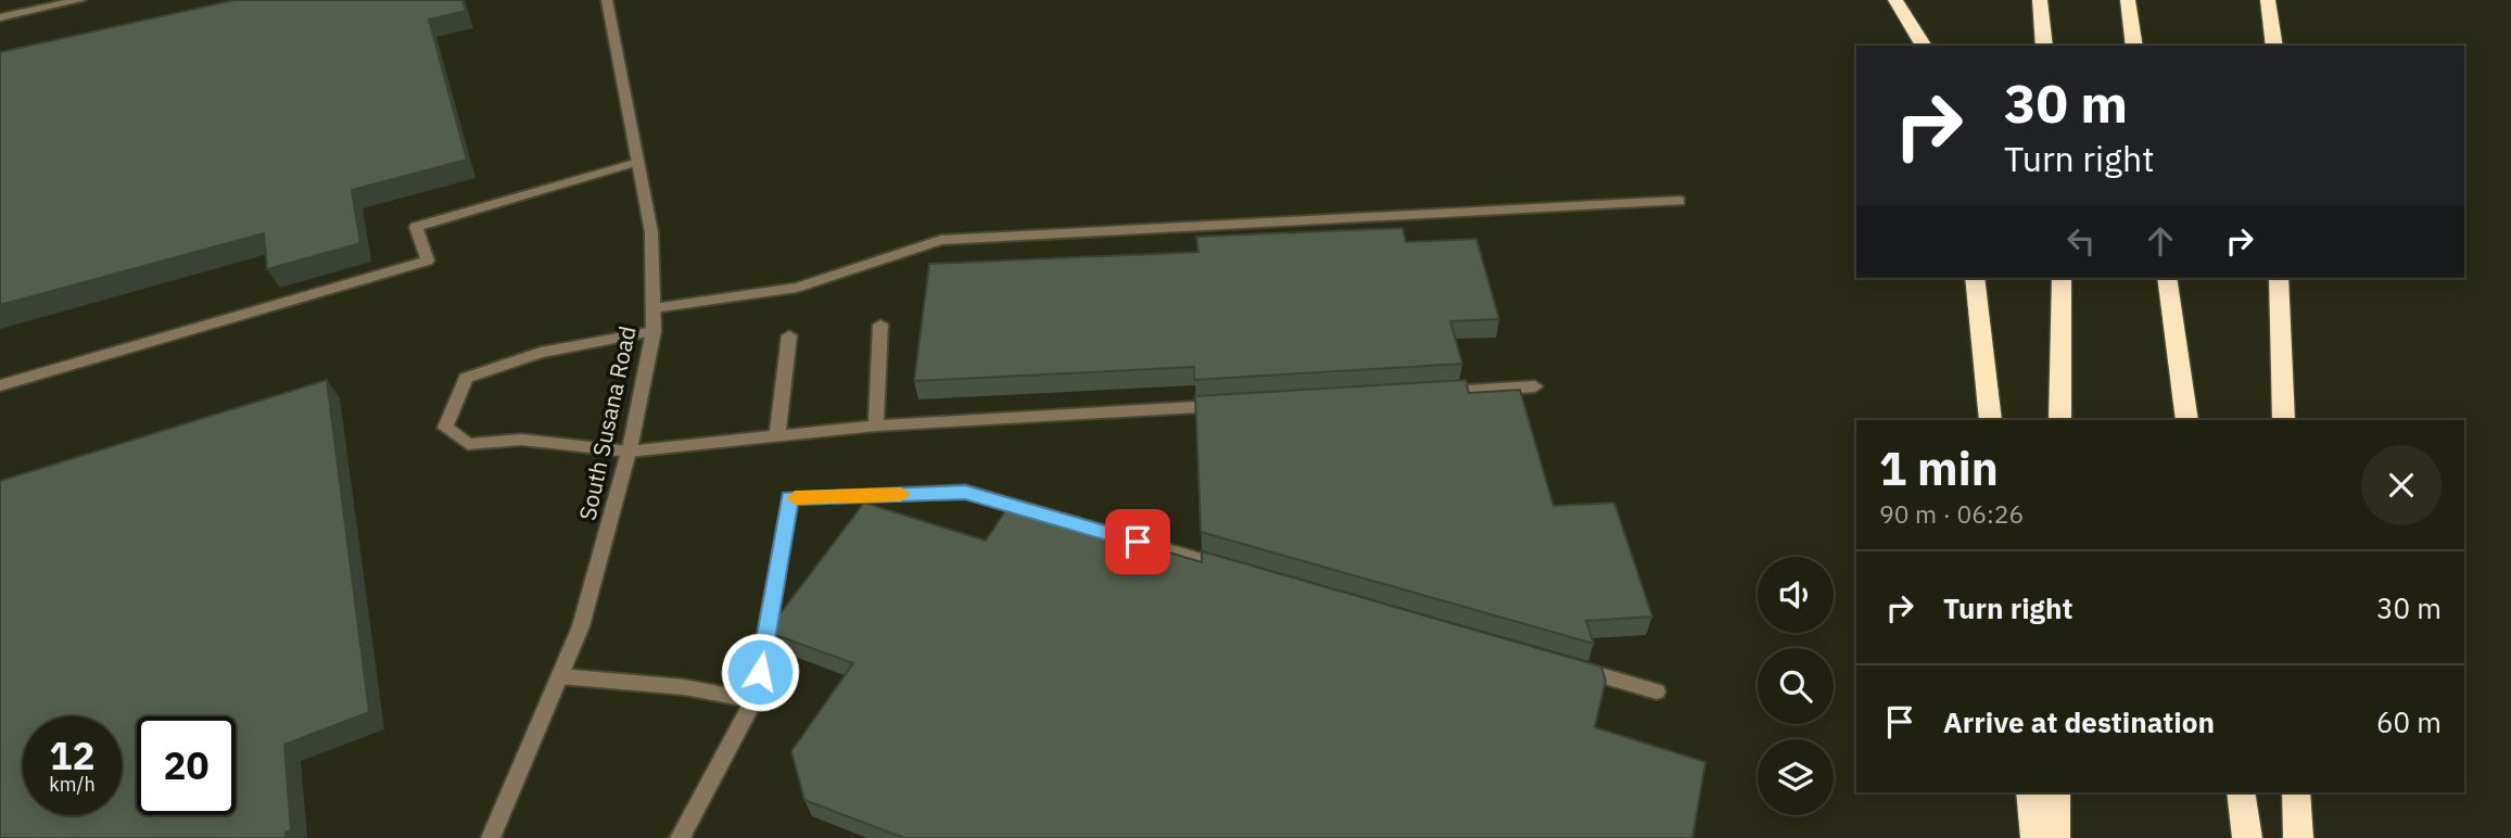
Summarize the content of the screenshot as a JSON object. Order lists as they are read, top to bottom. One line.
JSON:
{"streets":{"street":["South Susana Road"]},"page":{"turn":["30 m","Turn right"],"heading":["1 min","90 m · 06:26"],"list":[{"name":"Turn right","value":"30 m"},{"name":"Arrive at destination","value":"60 m"}],"speed":"12 km/h","limit":"20"}}
